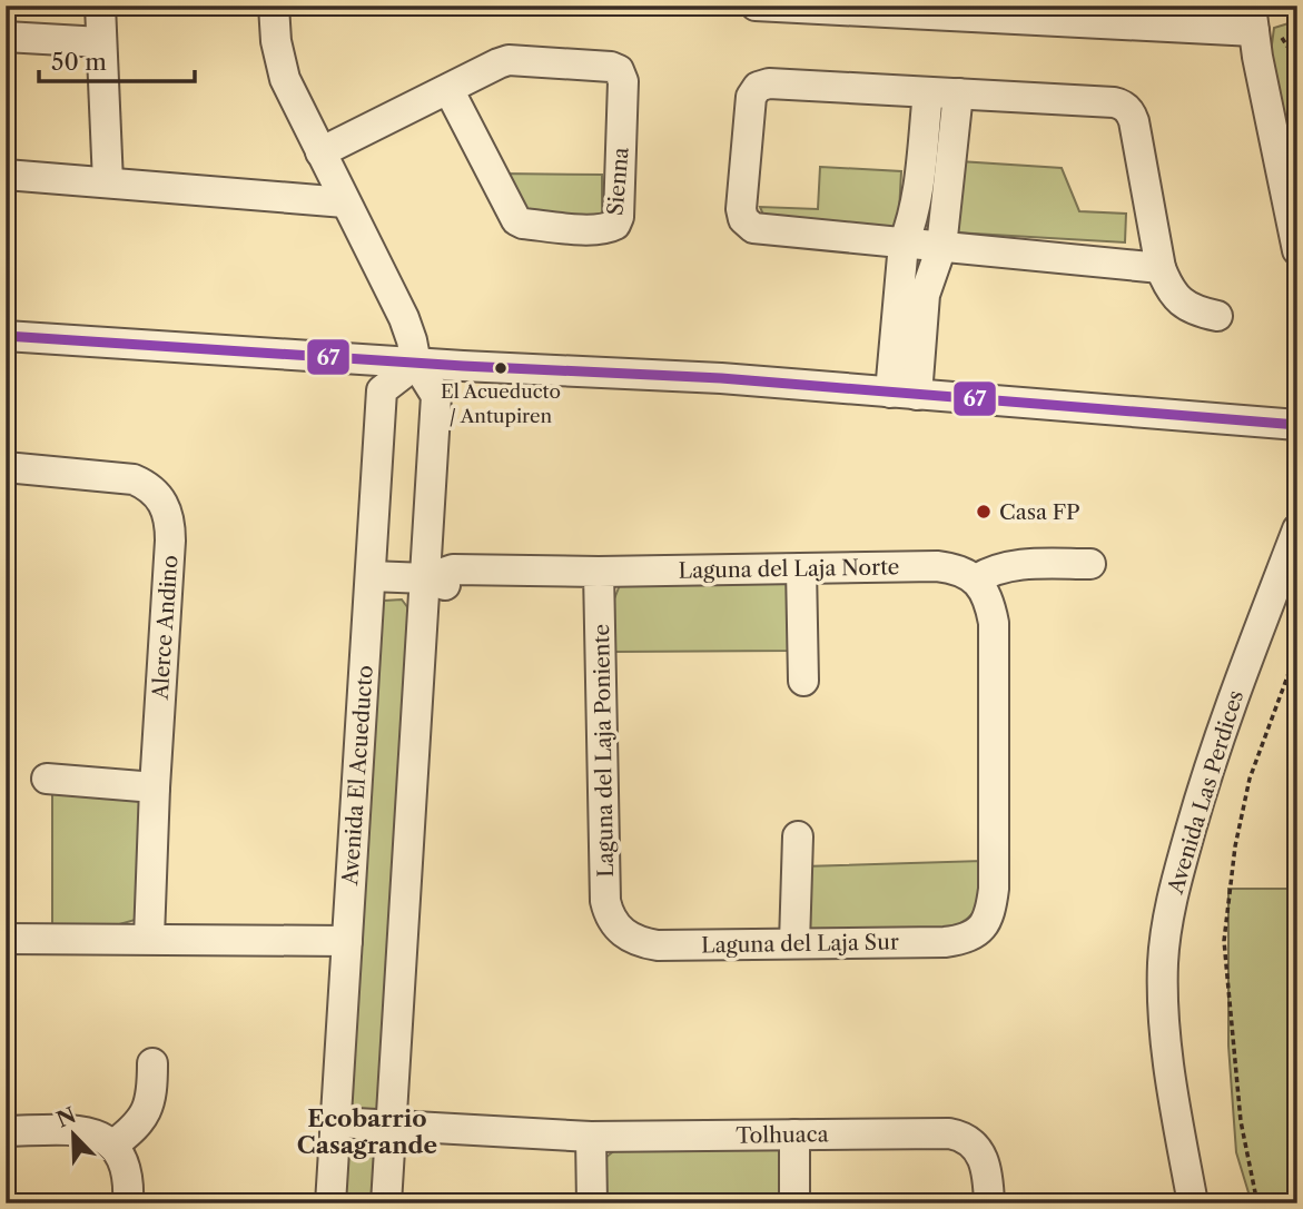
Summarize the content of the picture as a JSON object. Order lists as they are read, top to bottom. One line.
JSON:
{"streets":{"street":["Sienna","Laguna del Laja Norte","Alerce Andino","Laguna del Laja Poniente","Avenida El Acueducto","Avenida Las Perdices","Laguna del Laja Sur","Tolhuaca"]},"crossings":[["Laguna del Laja Norte","Laguna del Laja Poniente"],["Laguna del Laja Norte","Avenida El Acueducto"],["Laguna del Laja Norte","Laguna del Laja Sur"],["Laguna del Laja Poniente","Laguna del Laja Sur"],["Avenida El Acueducto","Tolhuaca"]],"districts":["Ecobarrio Casagrande"],"places":["El Acueducto / Antupiren","Casa FP"],"lines":["transit line 67"],"scale_bar":"50 m","north":"top left"}
